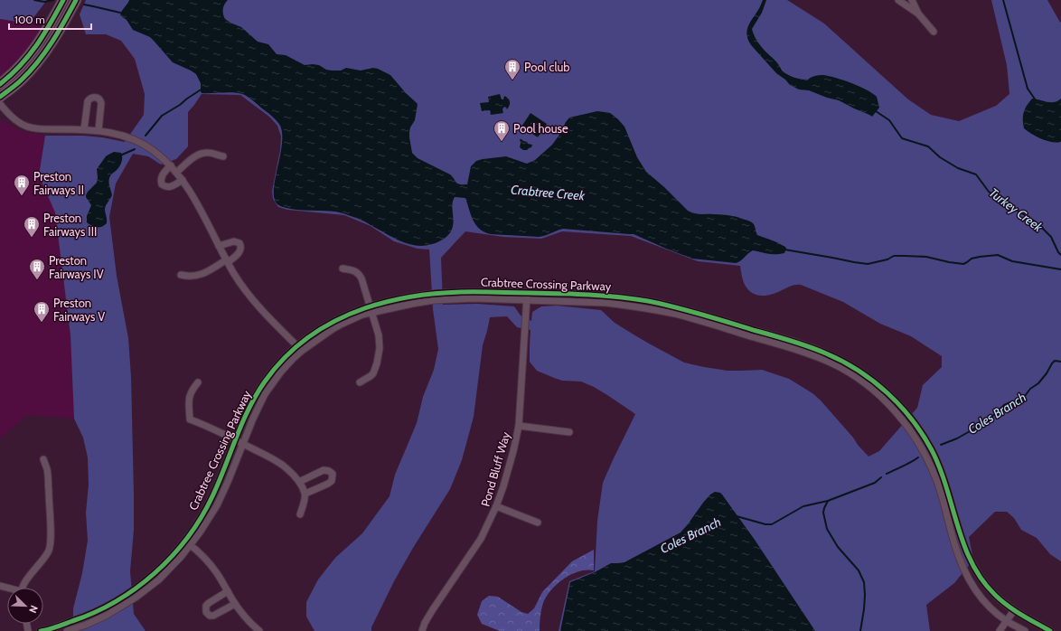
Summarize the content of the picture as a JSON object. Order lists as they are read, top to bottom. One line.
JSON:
{"streets":{"street":["Crabtree Crossing Parkway","Pond Bluff Way"]},"crossings":[["Crabtree Crossing Parkway","Pond Bluff Way"]],"water":["Crabtree Creek","Turkey Creek","Coles Branch"],"places":{"building":["Pool club","Pool house","Preston Fairways II","Preston Fairways III","Preston Fairways IV","Preston Fairways V"]},"scale_bar":"100 m","north":"bottom right"}
